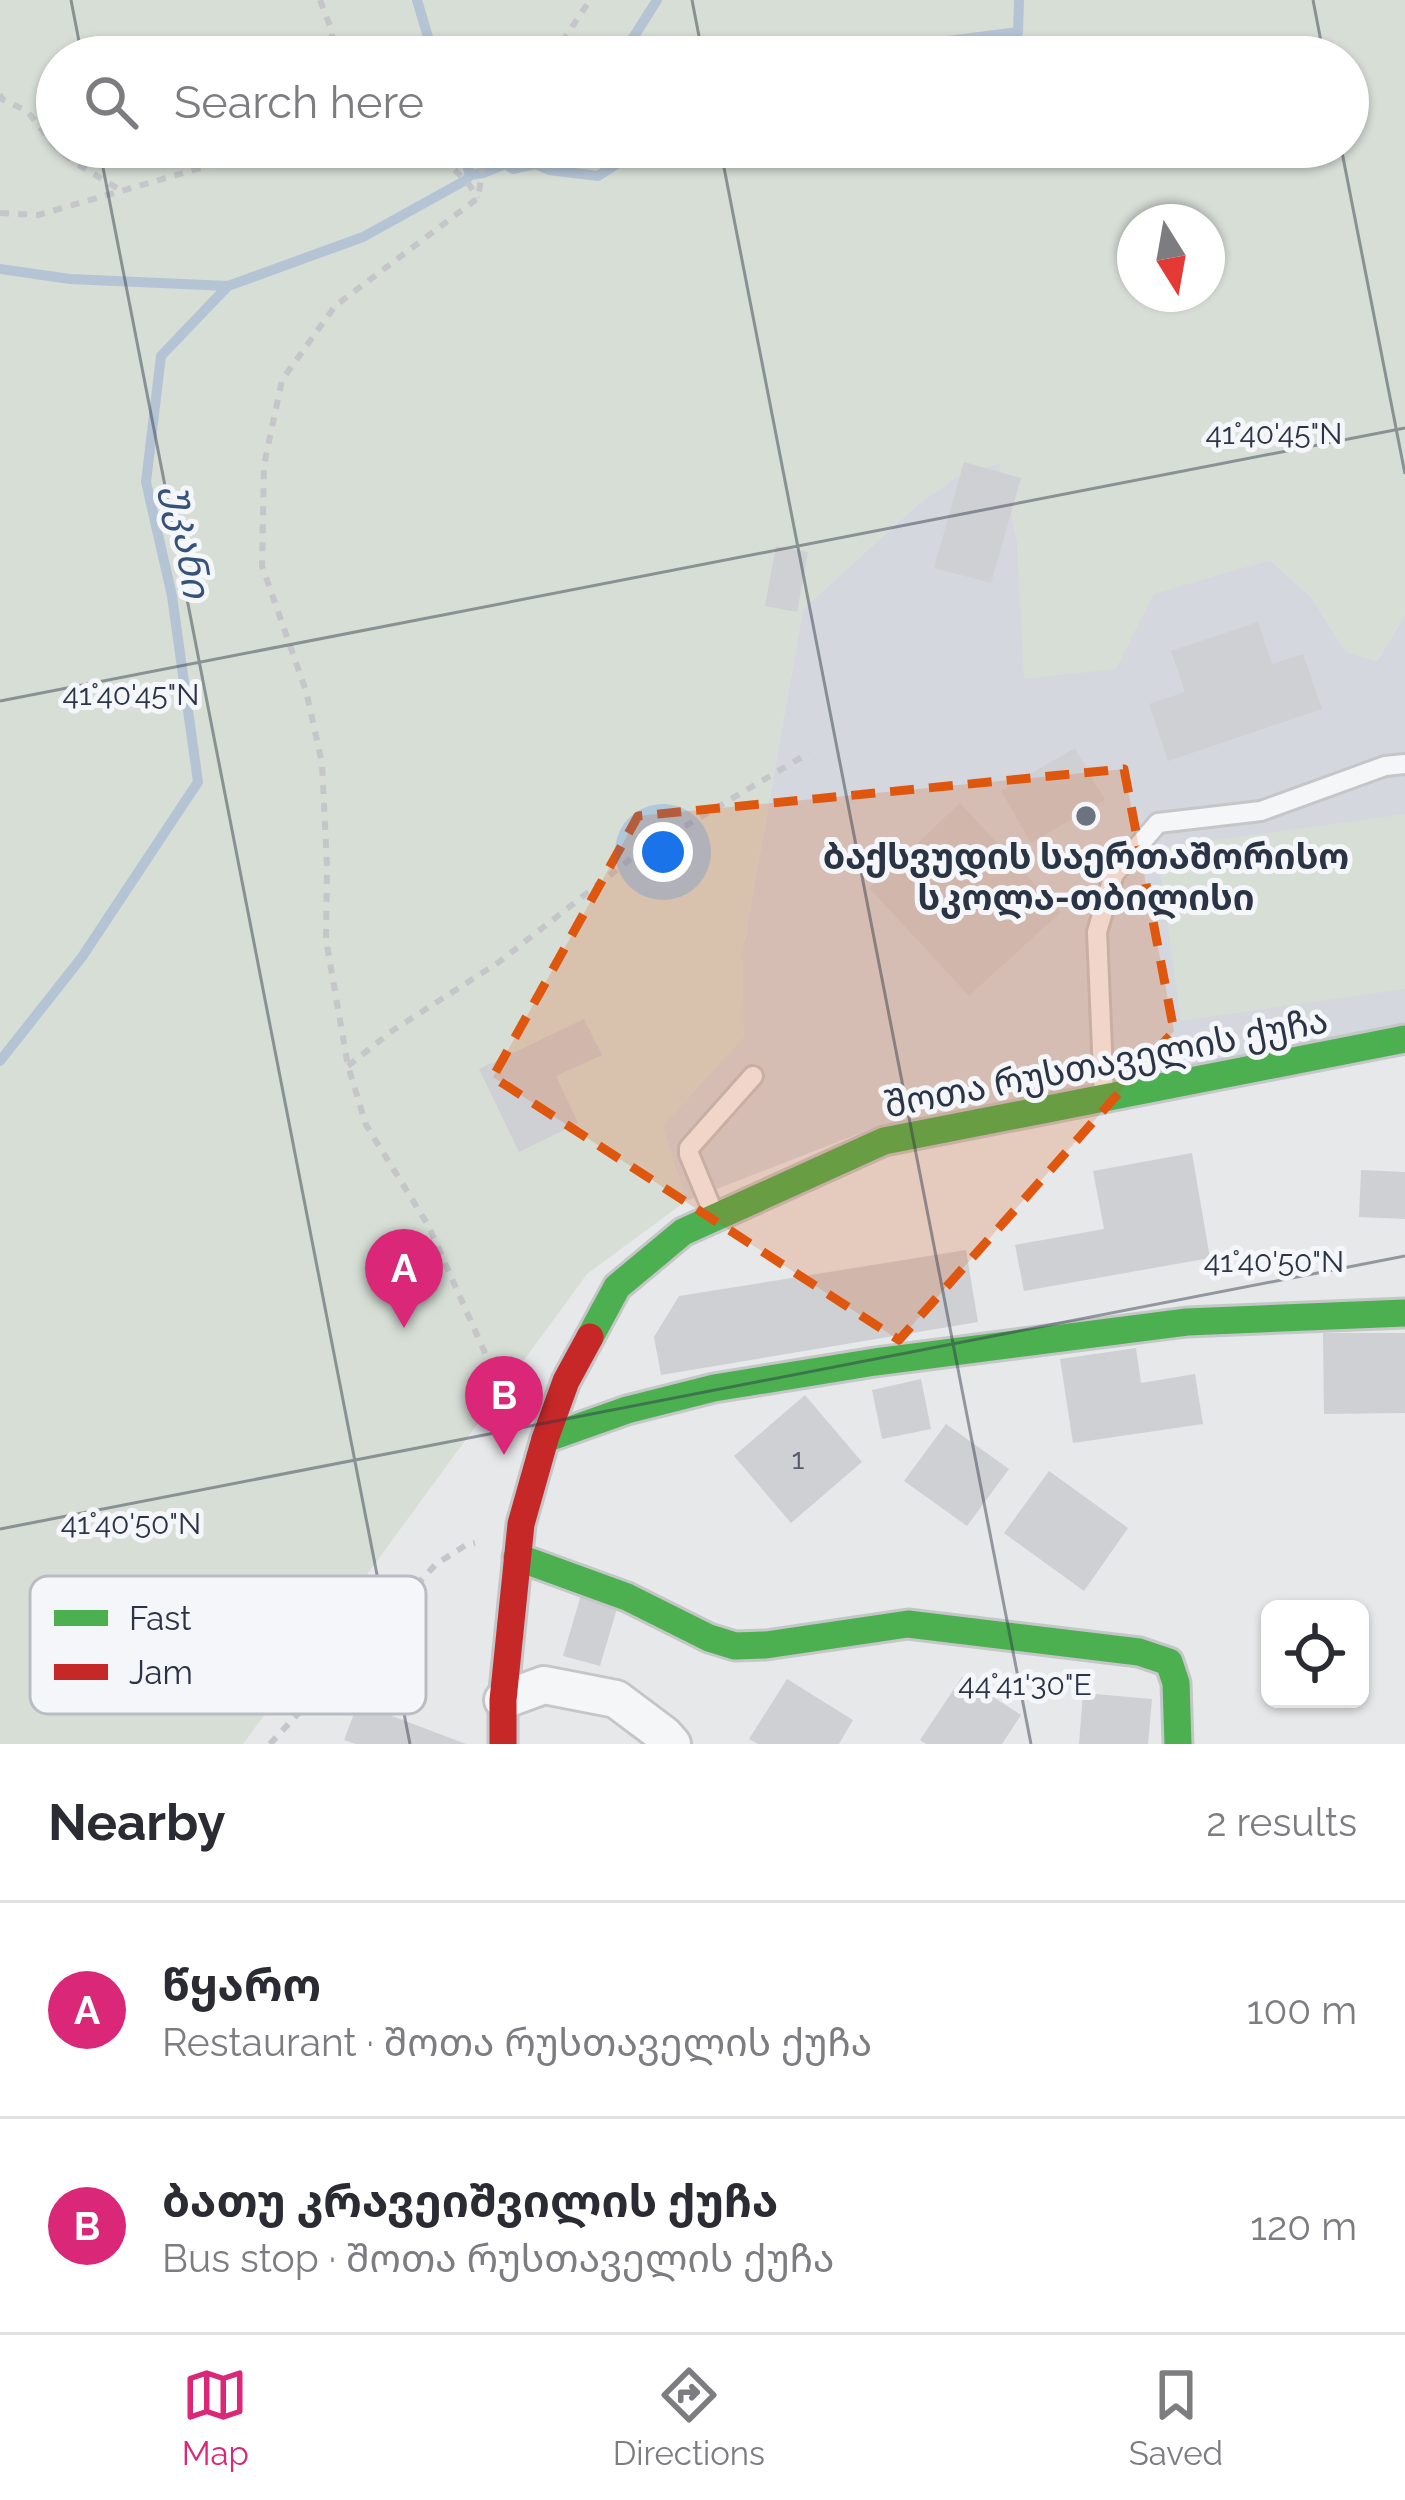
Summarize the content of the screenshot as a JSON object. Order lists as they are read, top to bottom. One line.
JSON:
{"streets":{"street":["შოთა რუსთაველის ქუჩა"]},"water":["უკანი"],"places":["ბაქსვუდის საერთაშორისო სკოლა-თბილისი"],"house_numbers":["1"],"legend":["Fast","Jam"],"north":"bottom","page":{"search":"Search here","pins":["A","B"],"heading":["Nearby","2 results"],"list":[{"mark":"A","name":"წყარო","note":"Restaurant · შოთა რუსთაველის ქუჩა","value":"100 m"},{"mark":"B","name":"ბათუ კრავეიშვილის ქუჩა","note":"Bus stop · შოთა რუსთაველის ქუჩა","value":"120 m"}],"nav":["Map","Directions","Saved"]},"coordinates":["41°40'45\"N","41°40'50\"N","44°41'30\"E"]}
